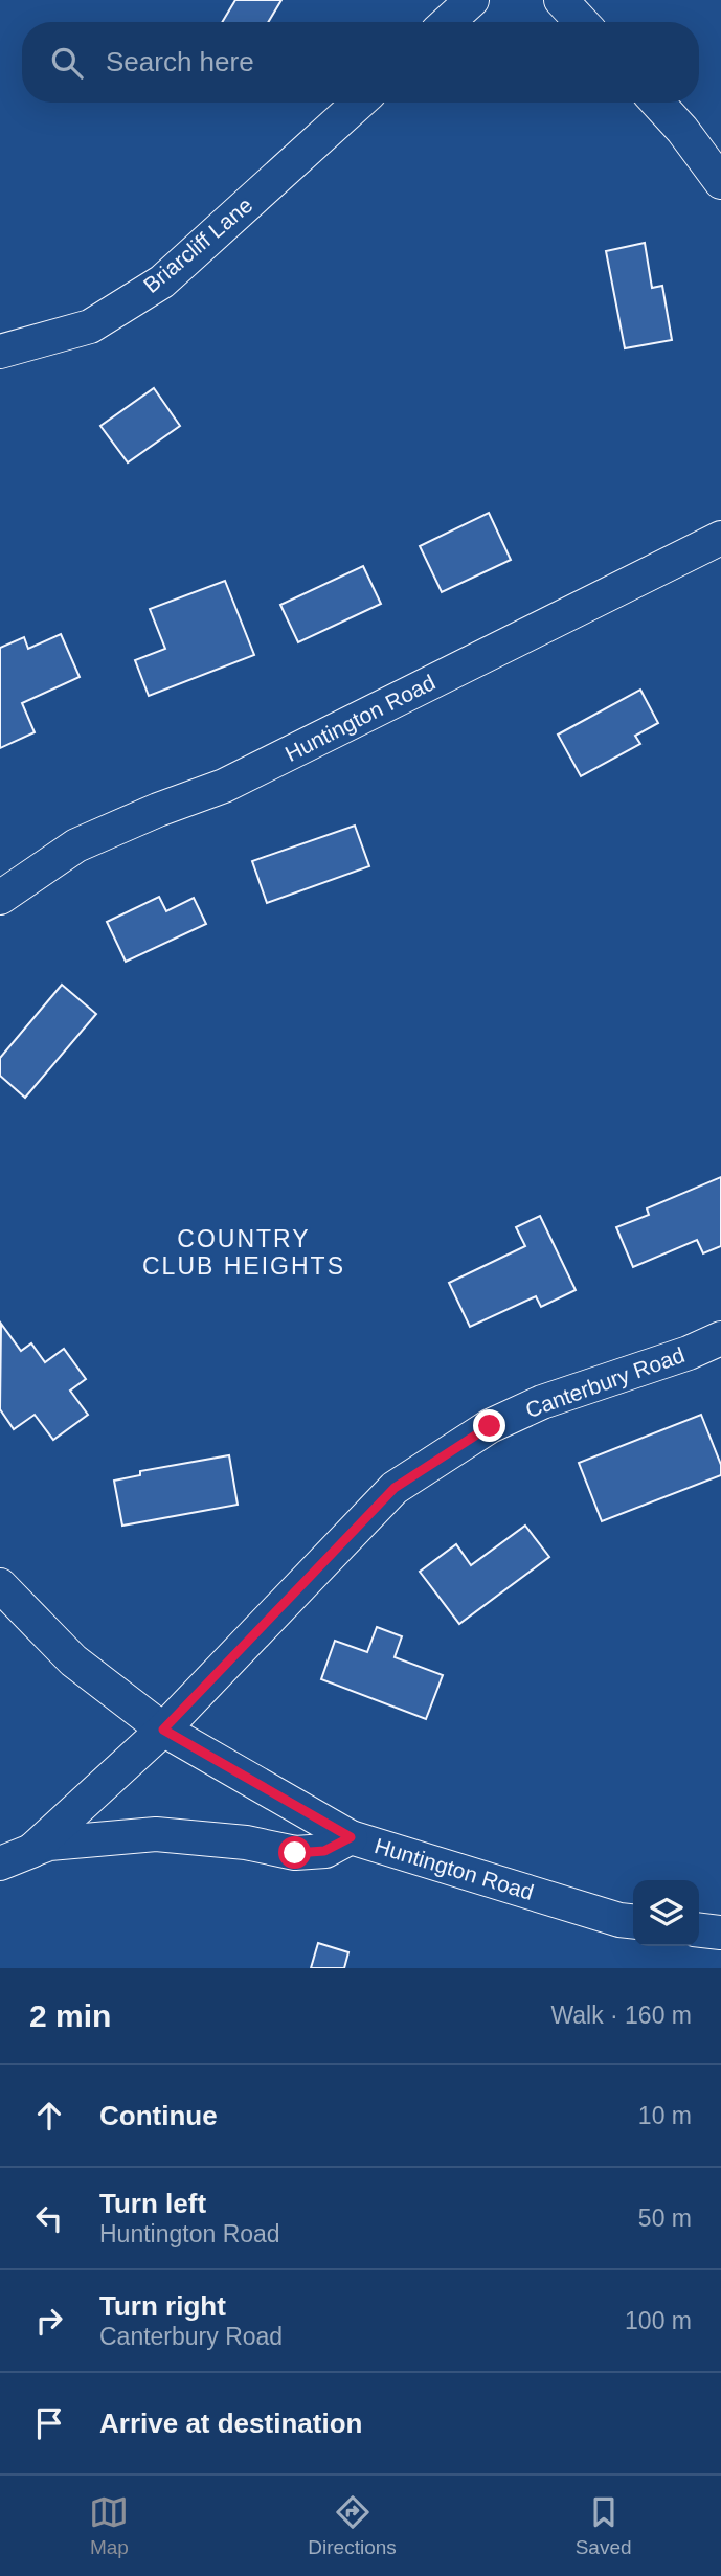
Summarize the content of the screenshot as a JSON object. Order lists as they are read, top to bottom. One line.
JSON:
{"streets":{"street":["Briarcliff Lane","Huntington Road","Canterbury Road"]},"crossings":[["Huntington Road","Canterbury Road"]],"districts":["COUNTRY CLUB HEIGHTS"],"page":{"search":"Search here","heading":["2 min","Walk · 160 m"],"list":[["Continue","10 m"],["Turn left","Huntington Road","50 m"],["Turn right","Canterbury Road","100 m"],"Arrive at destination"],"nav":["Map","Directions","Saved"]}}
